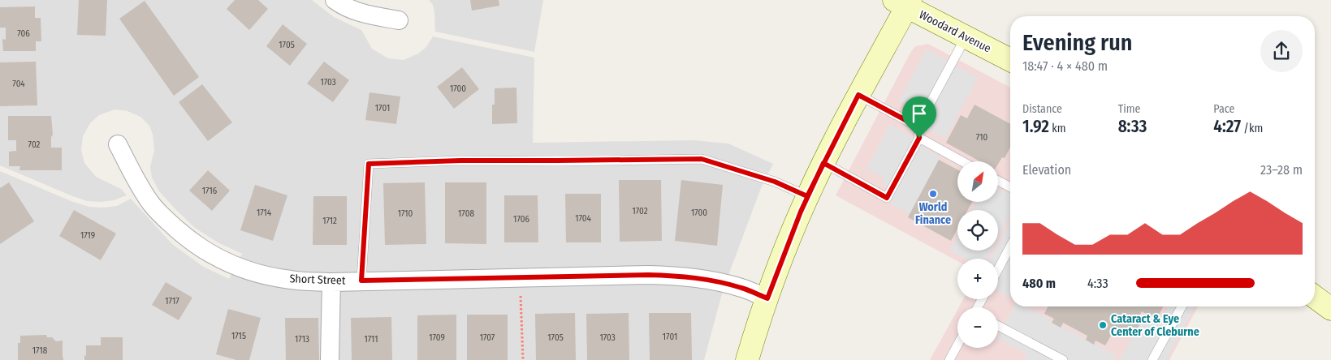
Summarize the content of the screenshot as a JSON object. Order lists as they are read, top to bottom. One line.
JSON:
{"streets":{"main road":["Woodard Avenue"],"street":["Short Street"]},"places":["World Finance","Cataract & Eye Center of Cleburne"],"house_numbers":["706","1705","1703","704","1700","1701","710","702","1716","1702","1714","1700","1710","1708","1704","1706","1712","1719","1717","1715","1701","1709","1707","1705","1703","1713","1711","1718"],"north":"top right","page":{"heading":["Evening run","18:47 · 4 × 480 m"],"stats":[["Distance","1.92 km"],["Time","8:33"],["Pace","4:27 /km"]],"chart":["Elevation","23–28 m"],"map_buttons":["+","−"],"list":[{"name":"480 m","note":"4:33"}]}}
